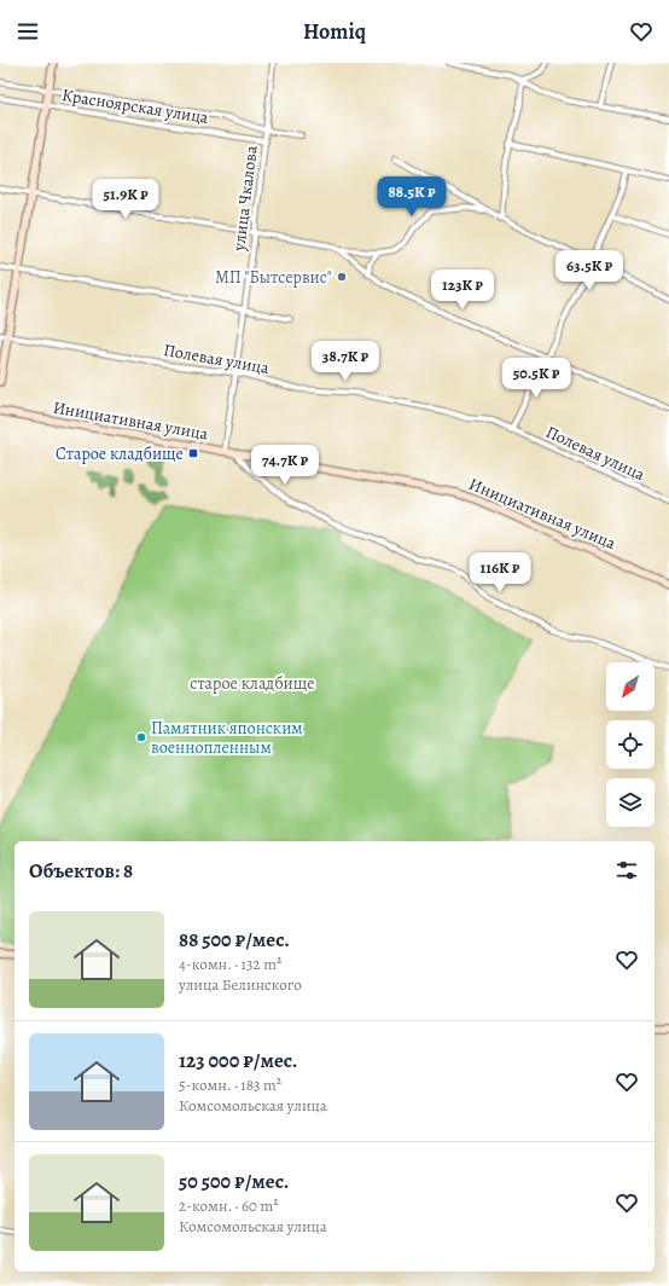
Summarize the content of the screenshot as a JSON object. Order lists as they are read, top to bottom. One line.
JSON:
{"streets":{"street":["Красноярская улица","улица Чкалова","Полевая улица","Инициативная улица"]},"crossings":[["Красноярская улица","улица Чкалова"],["улица Чкалова","Полевая улица"],["улица Чкалова","Инициативная улица"]],"parks":["старое кладбище"],"places":{"other":["МП \"Бытсервис\"","Памятник японским военнопленным"],"transit":["Старое кладбище"]},"north":"bottom left","page":{"header":"Homiq","price":["88.5K ₽","51.9K ₽","63.5K ₽","123K ₽","38.7K ₽","50.5K ₽","74.7K ₽","116K ₽"],"heading":"Объектов: 8","list":[{"name":"88 500 ₽/мес.","note":"4-комн. · 132 m² · улица Белинского"},{"name":"123 000 ₽/мес.","note":"5-комн. · 183 m² · Комсомольская улица"},{"name":"50 500 ₽/мес.","note":"2-комн. · 60 m² · Комсомольская улица"}]}}
